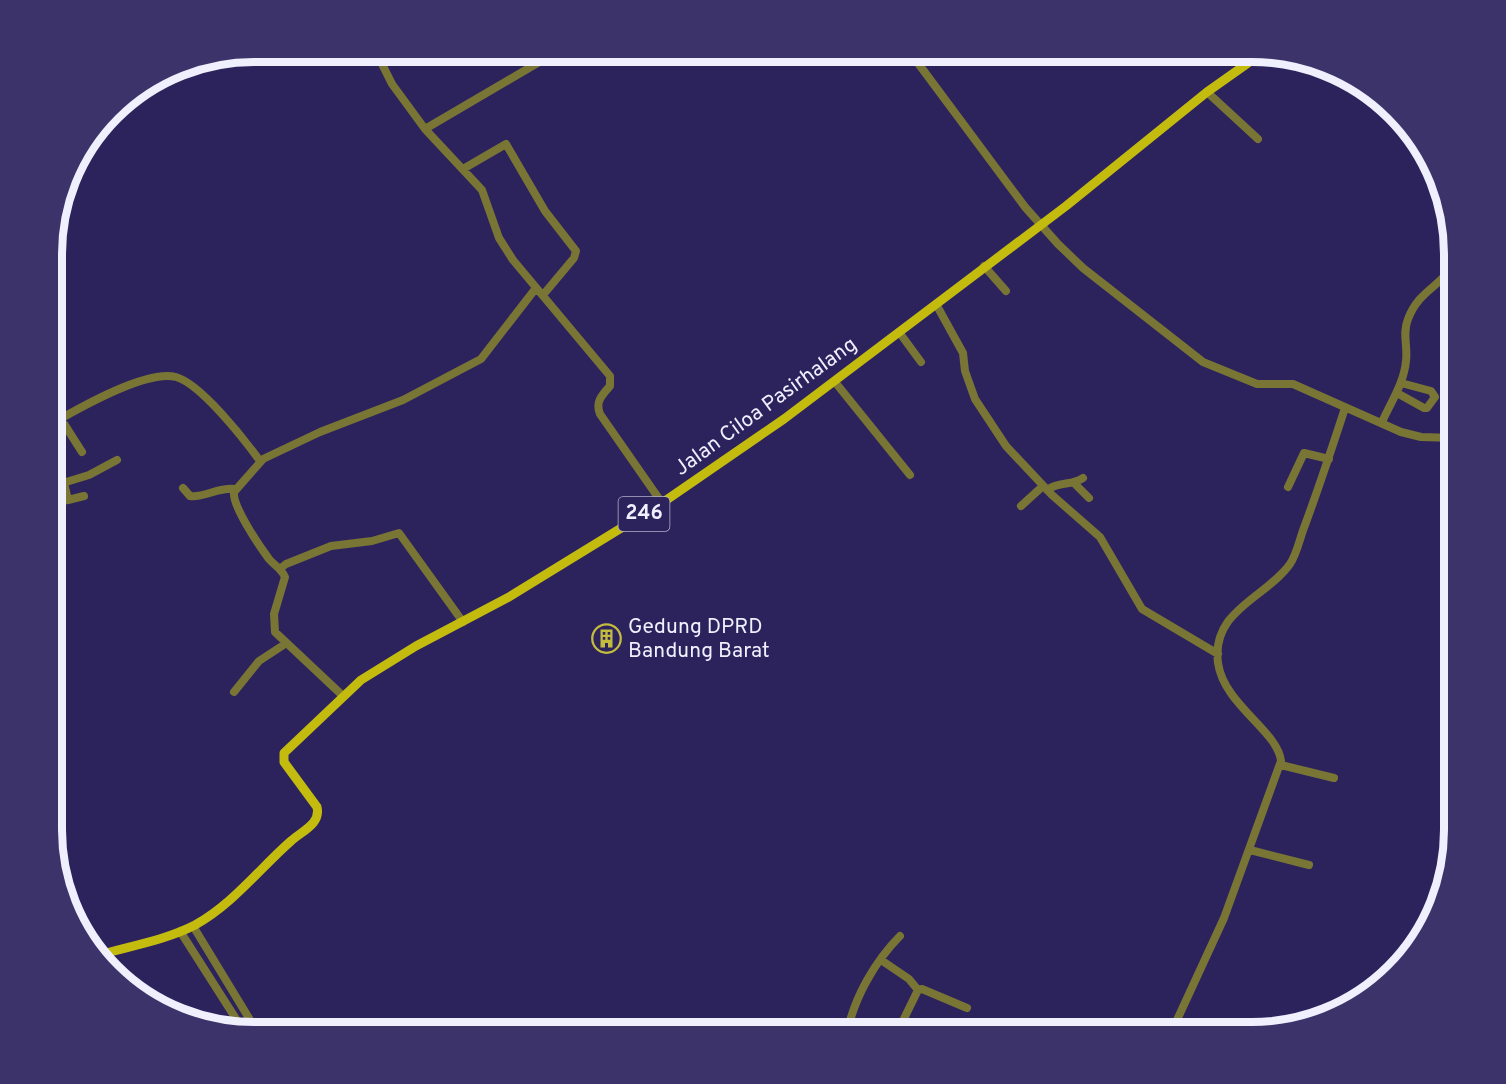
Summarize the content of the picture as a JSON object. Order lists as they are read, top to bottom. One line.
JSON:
{"streets":{"main road":["Jalan Ciloa Pasirhalang","246"]},"places":{"building":["Gedung DPRD Bandung Barat"]}}
